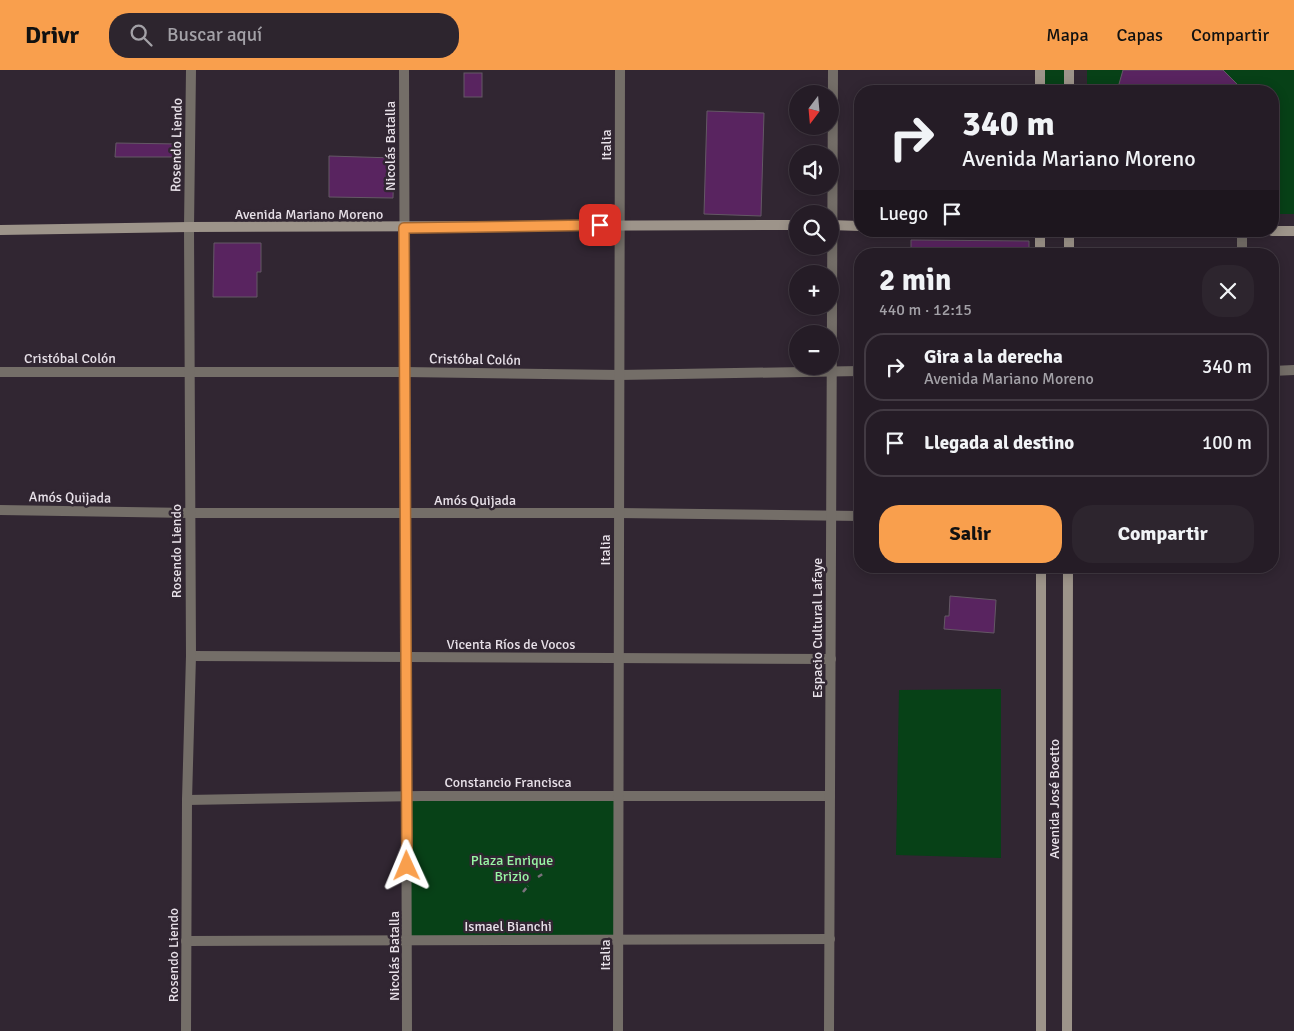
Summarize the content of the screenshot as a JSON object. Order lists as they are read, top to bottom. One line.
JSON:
{"streets":{"main road":["Avenida Mariano Moreno","Avenida José Boetto"],"street":["Rosendo Liendo","Italia","Nicolás Batalla","Cristóbal Colón","Amós Quijada","Espacio Cultural Lafaye","Vicenta Ríos de Vocos","Constancio Francisca","Ismael Bianchi"]},"crossings":[["Rosendo Liendo","Avenida Mariano Moreno"],["Rosendo Liendo","Cristóbal Colón"],["Rosendo Liendo","Amós Quijada"],["Rosendo Liendo","Vicenta Ríos de Vocos"],["Rosendo Liendo","Constancio Francisca"],["Rosendo Liendo","Ismael Bianchi"],["Italia","Avenida Mariano Moreno"],["Italia","Cristóbal Colón"],["Italia","Amós Quijada"],["Italia","Vicenta Ríos de Vocos"],["Italia","Constancio Francisca"],["Italia","Ismael Bianchi"],["Nicolás Batalla","Avenida Mariano Moreno"],["Nicolás Batalla","Cristóbal Colón"],["Nicolás Batalla","Amós Quijada"],["Nicolás Batalla","Vicenta Ríos de Vocos"],["Nicolás Batalla","Constancio Francisca"],["Nicolás Batalla","Ismael Bianchi"],["Amós Quijada","Espacio Cultural Lafaye"],["Espacio Cultural Lafaye","Vicenta Ríos de Vocos"],["Espacio Cultural Lafaye","Constancio Francisca"],["Espacio Cultural Lafaye","Ismael Bianchi"]],"parks":["Plaza Enrique Brizio"],"north":"bottom","page":{"header":"Drivr","search":"Buscar aquí","nav":["Mapa","Capas","Compartir"],"map_buttons":["+","−"],"turn":["340 m","Avenida Mariano Moreno"],"then":"Luego","heading":["2 min","440 m · 12:15"],"list":[{"name":"Gira a la derecha","note":"Avenida Mariano Moreno","value":"340 m"},{"name":"Llegada al destino","value":"100 m"}],"buttons":["Salir","Compartir"]}}
